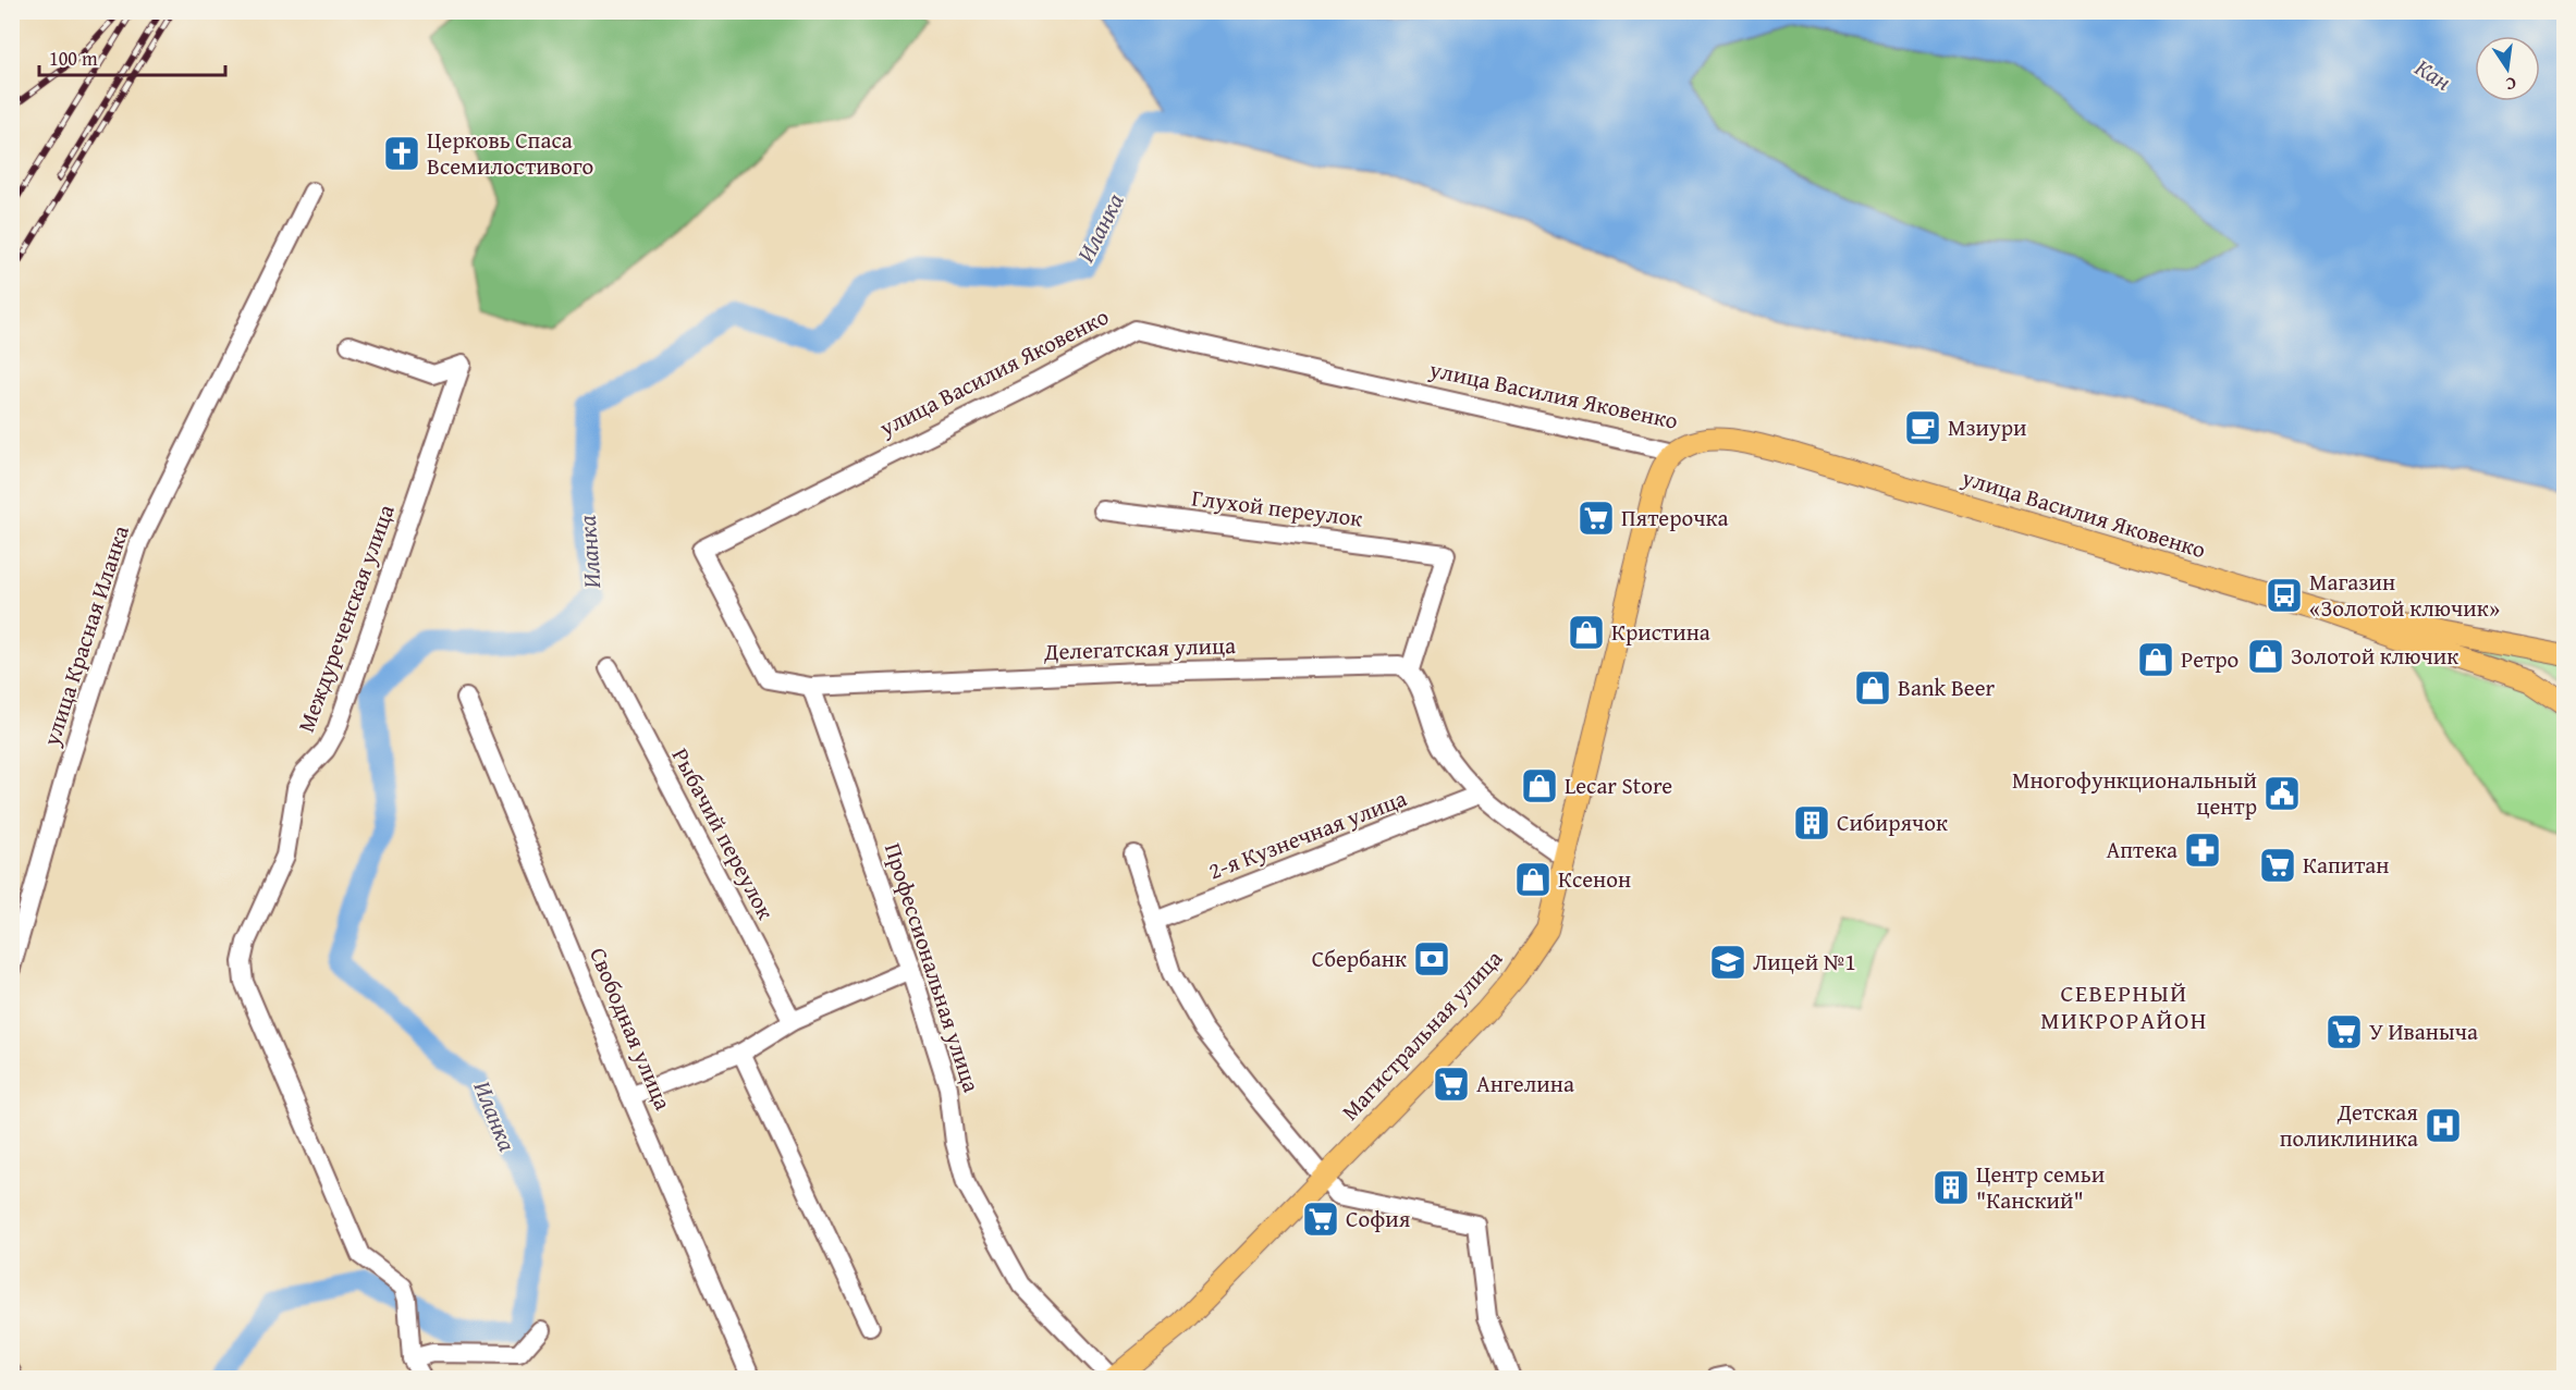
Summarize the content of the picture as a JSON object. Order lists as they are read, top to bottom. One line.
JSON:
{"streets":{"main road":["улица Василия Яковенко","Магистральная улица"],"street":["Глухой переулок","Междуреченская улица","улица Красная Иланка","Делегатская улица","Рыбачий переулок","2-я Кузнечная улица","Профессиональная улица","Свободная улица"]},"crossings":[["улица Василия Яковенко","Делегатская улица"],["улица Василия Яковенко","Магистральная улица"],["Глухой переулок","Делегатская улица"],["Делегатская улица","Профессиональная улица"],["Профессиональная улица","Магистральная улица"]],"districts":["СЕВЕРНЫЙ МИКРОРАЙОН"],"water":["Кан","Иланка"],"places":{"church":["Церковь Спаса Всемилостивого"],"cafe":["Мзиури"],"supermarket":["Пятерочка","Капитан","У Иваныча","Ангелина","София"],"bus stop":["Магазин «Золотой ключик»"],"shop":["Кристина","Золотой ключик","Ретро","Bank Beer","Lecar Store","Ксенон"],"public building":["Многофункциональный центр"],"building":["Сибирячок","Центр семьи \"Канский\""],"pharmacy":["Аптека"],"bank":["Сбербанк"],"school or university":["Лицей №1"],"hospital":["Детская поликлиника"]},"scale_bar":"100 m","north":"bottom"}
